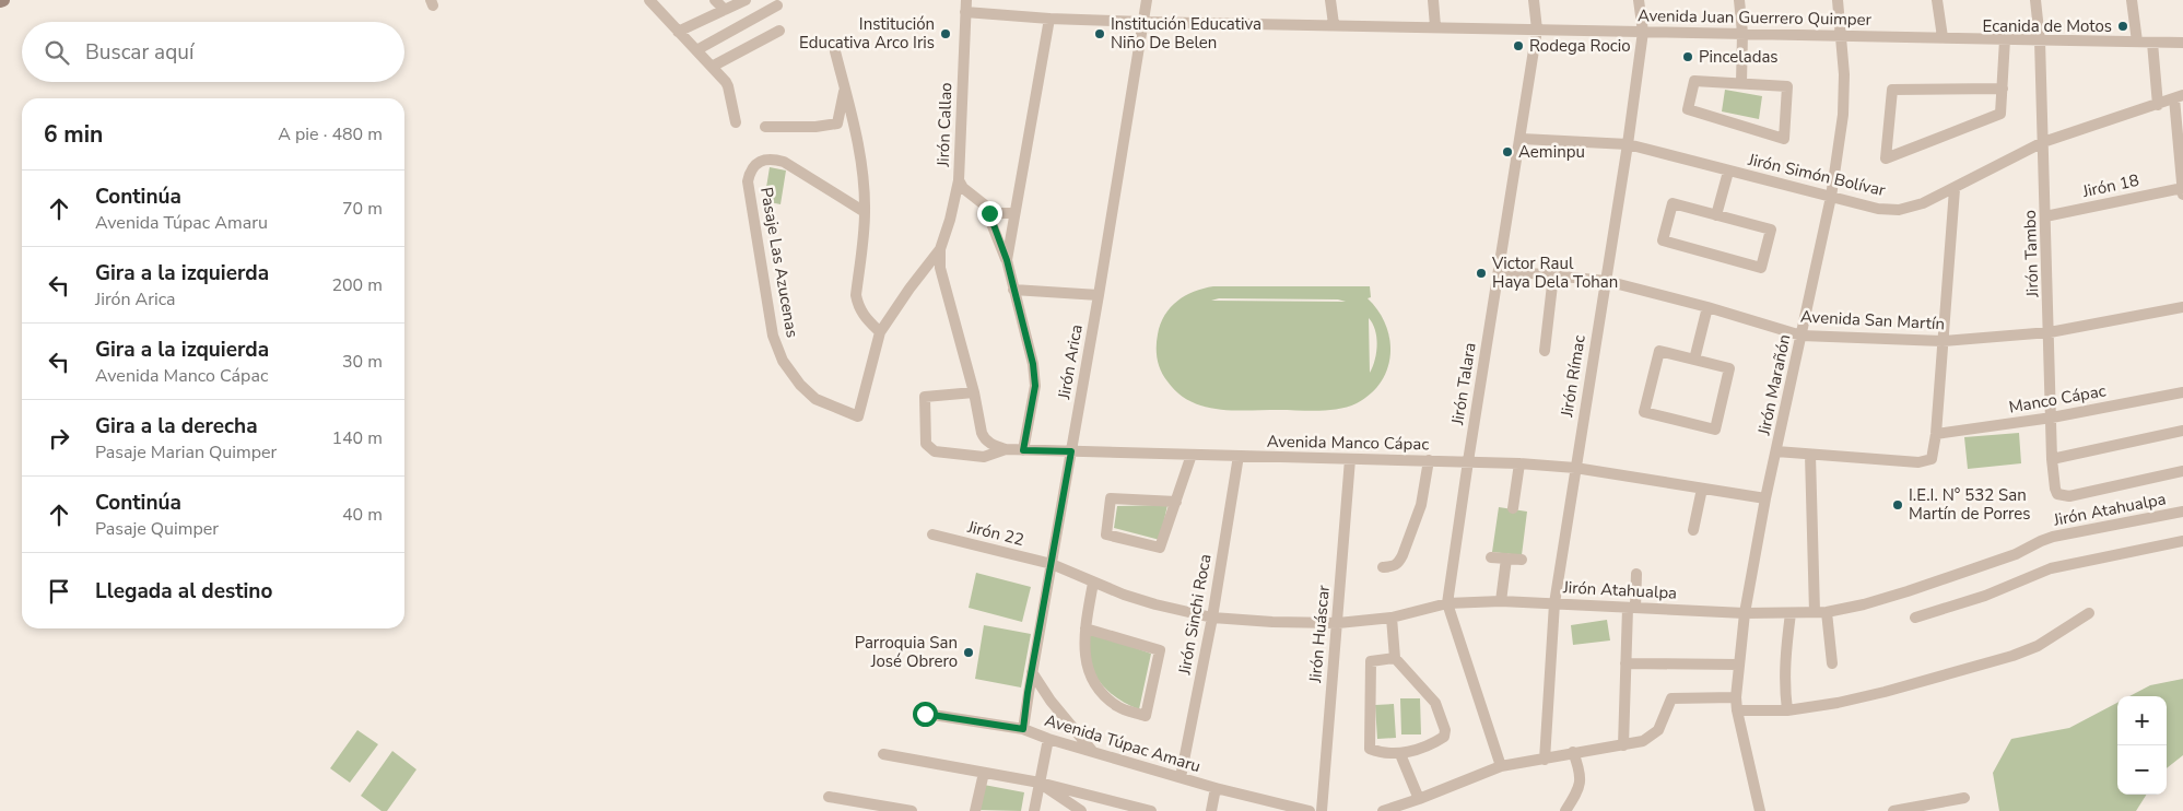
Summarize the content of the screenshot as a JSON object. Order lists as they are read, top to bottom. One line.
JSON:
{"streets":{"street":["Avenida Juan Guerrero Quimper","Jirón Callao","Jirón Simón Bolívar","Jirón 18","Jirón Tambo","Pasaje Las Azucenas","Avenida San Martín","Jirón Arica","Jirón Rímac","Jirón Talara","Jirón Marañón","Manco Cápac","Avenida Manco Cápac","Jirón Atahualpa","Jirón 22","Jirón Sinchi Roca","Jirón Huáscar","Avenida Túpac Amaru"]},"crossings":[["Avenida Juan Guerrero Quimper","Jirón Callao"],["Avenida Juan Guerrero Quimper","Jirón Tambo"],["Avenida Juan Guerrero Quimper","Jirón Arica"],["Avenida Juan Guerrero Quimper","Jirón Rímac"],["Avenida Juan Guerrero Quimper","Jirón Talara"],["Avenida Juan Guerrero Quimper","Jirón Marañón"],["Jirón Simón Bolívar","Jirón Tambo"],["Jirón Simón Bolívar","Jirón Rímac"],["Jirón Simón Bolívar","Jirón Talara"],["Jirón Simón Bolívar","Jirón Marañón"],["Jirón 18","Jirón Tambo"],["Jirón Tambo","Avenida San Martín"],["Jirón Tambo","Manco Cápac"],["Avenida San Martín","Jirón Rímac"],["Avenida San Martín","Jirón Talara"],["Avenida San Martín","Jirón Marañón"],["Jirón Arica","Avenida Manco Cápac"],["Jirón Arica","Jirón Atahualpa"],["Jirón Arica","Jirón 22"],["Jirón Arica","Avenida Túpac Amaru"],["Jirón Rímac","Avenida Manco Cápac"],["Jirón Rímac","Jirón Atahualpa"],["Jirón Talara","Avenida Manco Cápac"],["Jirón Talara","Jirón Atahualpa"],["Jirón Marañón","Avenida Manco Cápac"],["Jirón Marañón","Jirón Atahualpa"],["Avenida Manco Cápac","Jirón Sinchi Roca"],["Avenida Manco Cápac","Jirón Huáscar"],["Jirón Atahualpa","Jirón 22"],["Jirón Atahualpa","Jirón Sinchi Roca"],["Jirón Atahualpa","Jirón Huáscar"],["Jirón Sinchi Roca","Avenida Túpac Amaru"]],"places":["Ecanida de Motos","Institución Educativa Arco Iris","Institución Educativa Niño De Belen","Rodega Rocio","Pinceladas","Aeminpu","Victor Raul Haya Dela Tohan","I.E.I. N° 532 San Martín de Porres","Parroquia San José Obrero"],"page":{"search":"Buscar aquí","heading":["6 min","A pie · 480 m"],"list":[["Continúa","Avenida Túpac Amaru","70 m"],["Gira a la izquierda","Jirón Arica","200 m"],["Gira a la izquierda","Avenida Manco Cápac","30 m"],["Gira a la derecha","Pasaje Marian Quimper","140 m"],["Continúa","Pasaje Quimper","40 m"],"Llegada al destino"],"map_buttons":["+","−"]}}
